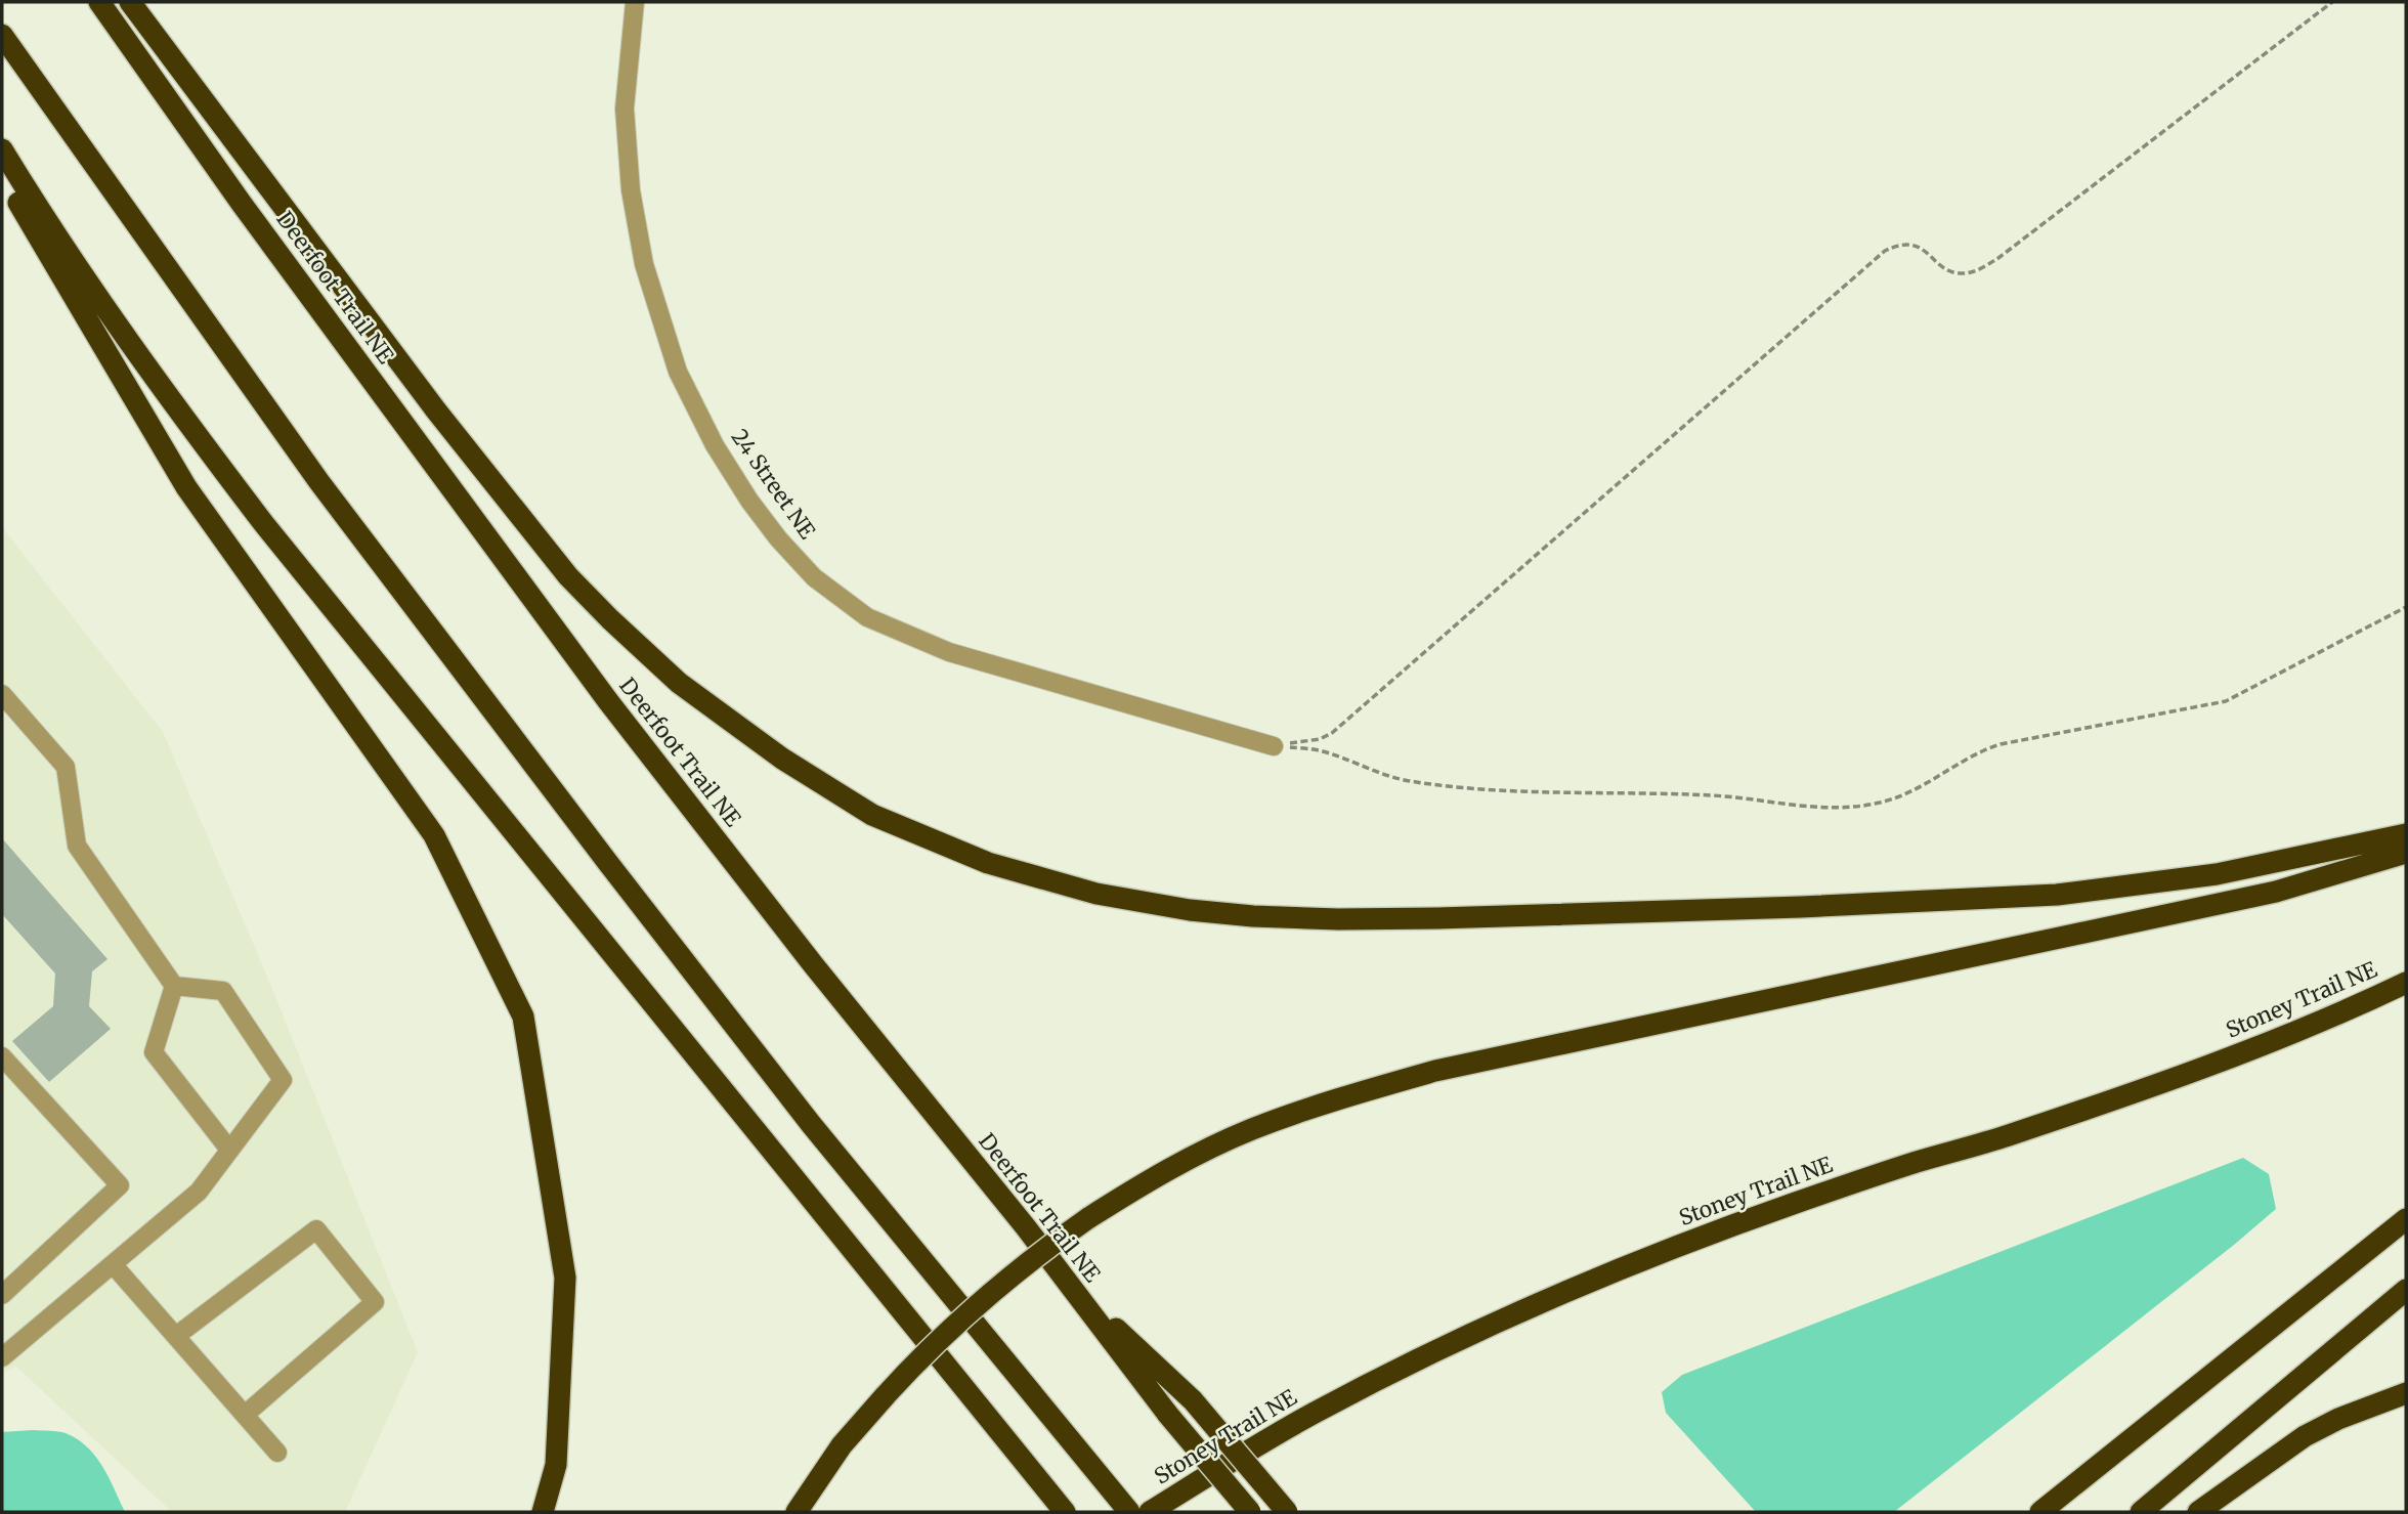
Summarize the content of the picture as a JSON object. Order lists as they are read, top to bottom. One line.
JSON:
{"streets":{"highway":["Deerfoot Trail NE","Stoney Trail NE"],"street":["24 Street NE"]}}
